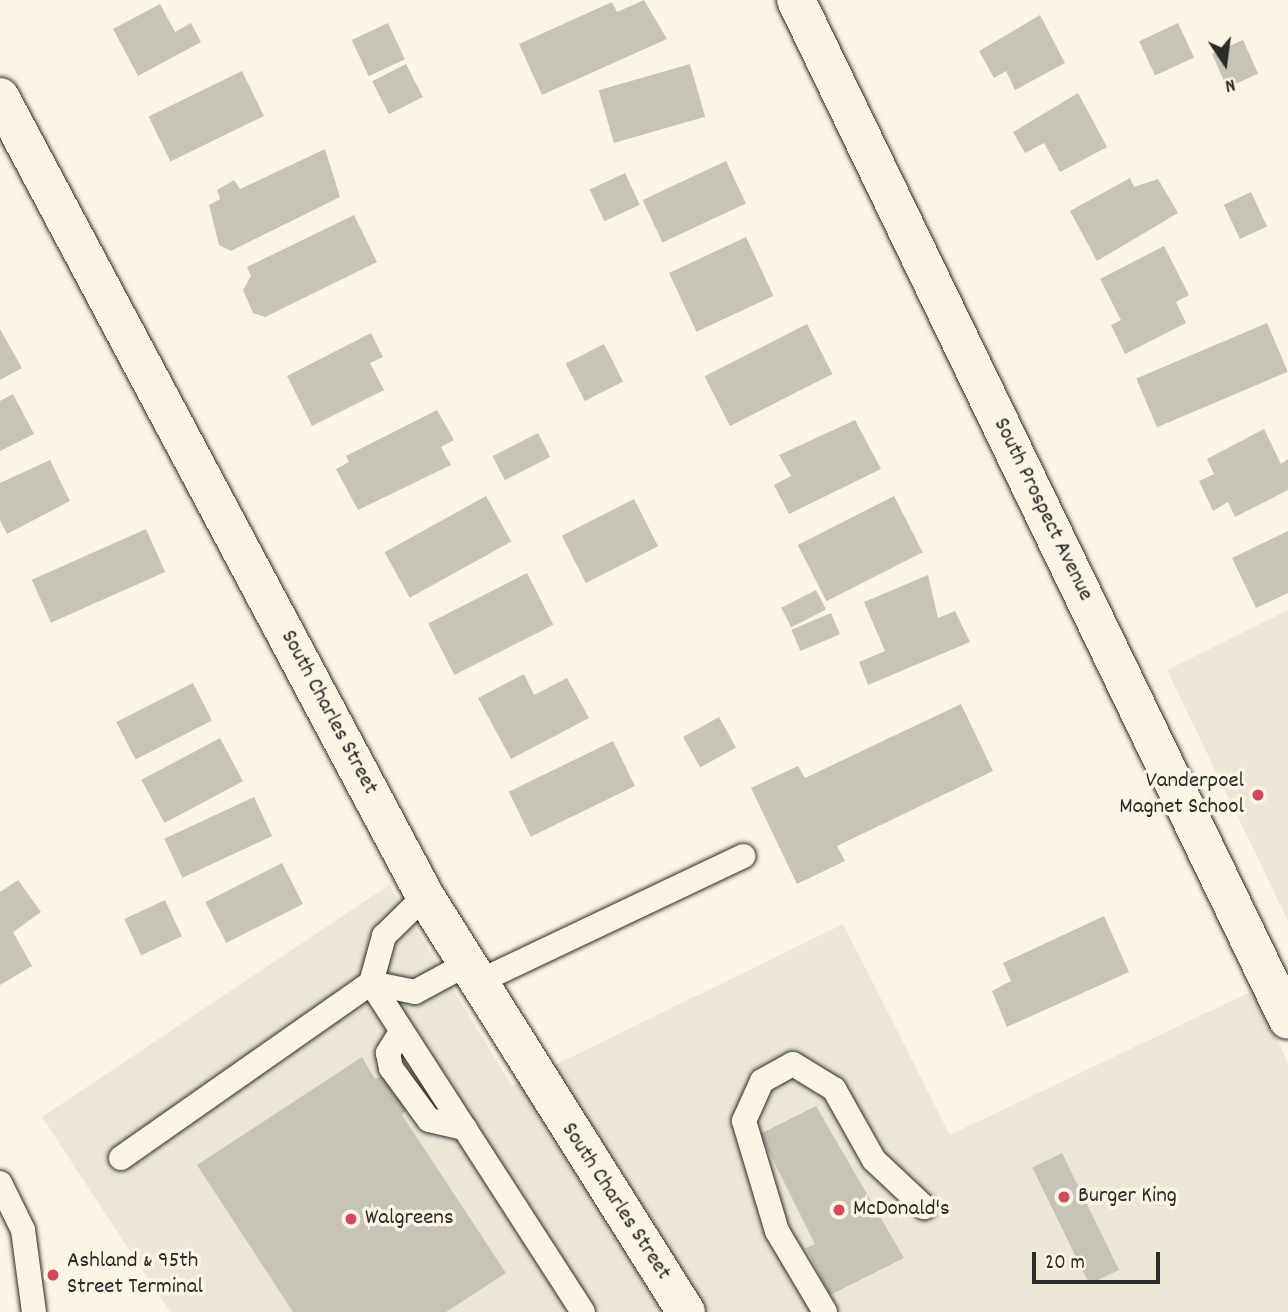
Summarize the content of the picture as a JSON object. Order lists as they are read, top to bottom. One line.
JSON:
{"streets":{"street":["South Prospect Avenue","South Charles Street"]},"places":["Vanderpoel Magnet School","Burger King","McDonald's","Walgreens","Ashland & 95th Street Terminal"],"scale_bar":"20 m","north":"bottom"}
